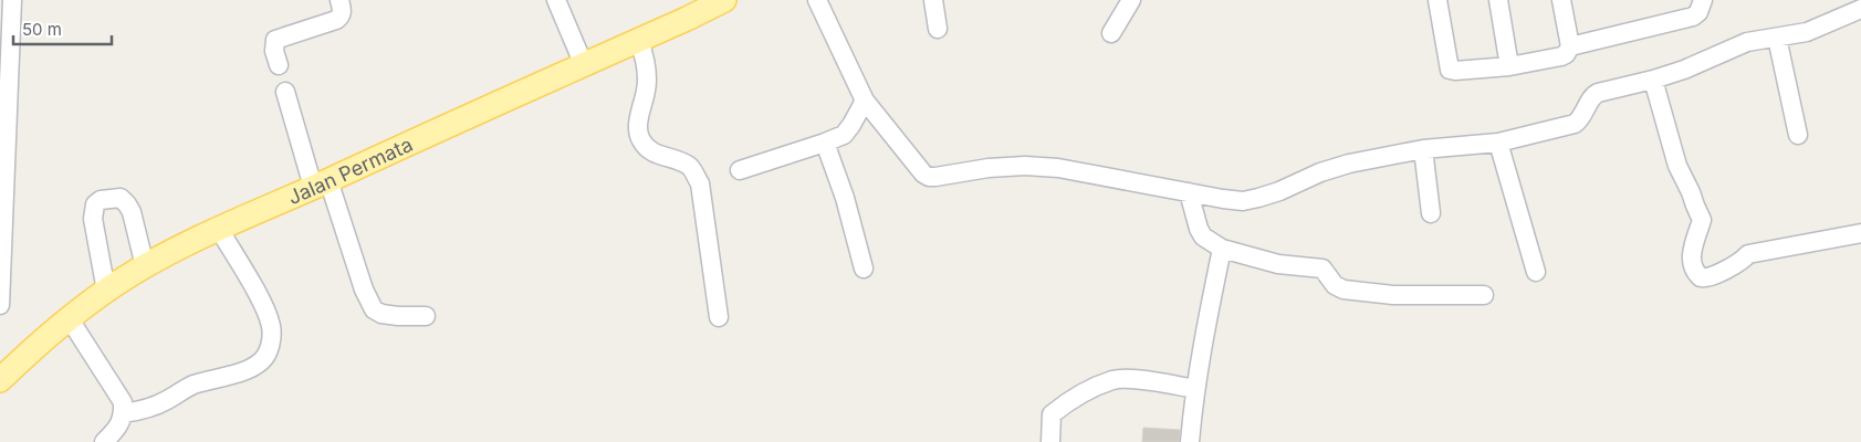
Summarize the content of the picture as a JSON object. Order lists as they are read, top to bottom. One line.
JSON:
{"streets":{"main road":["Jalan Permata"]},"scale_bar":"50 m"}
